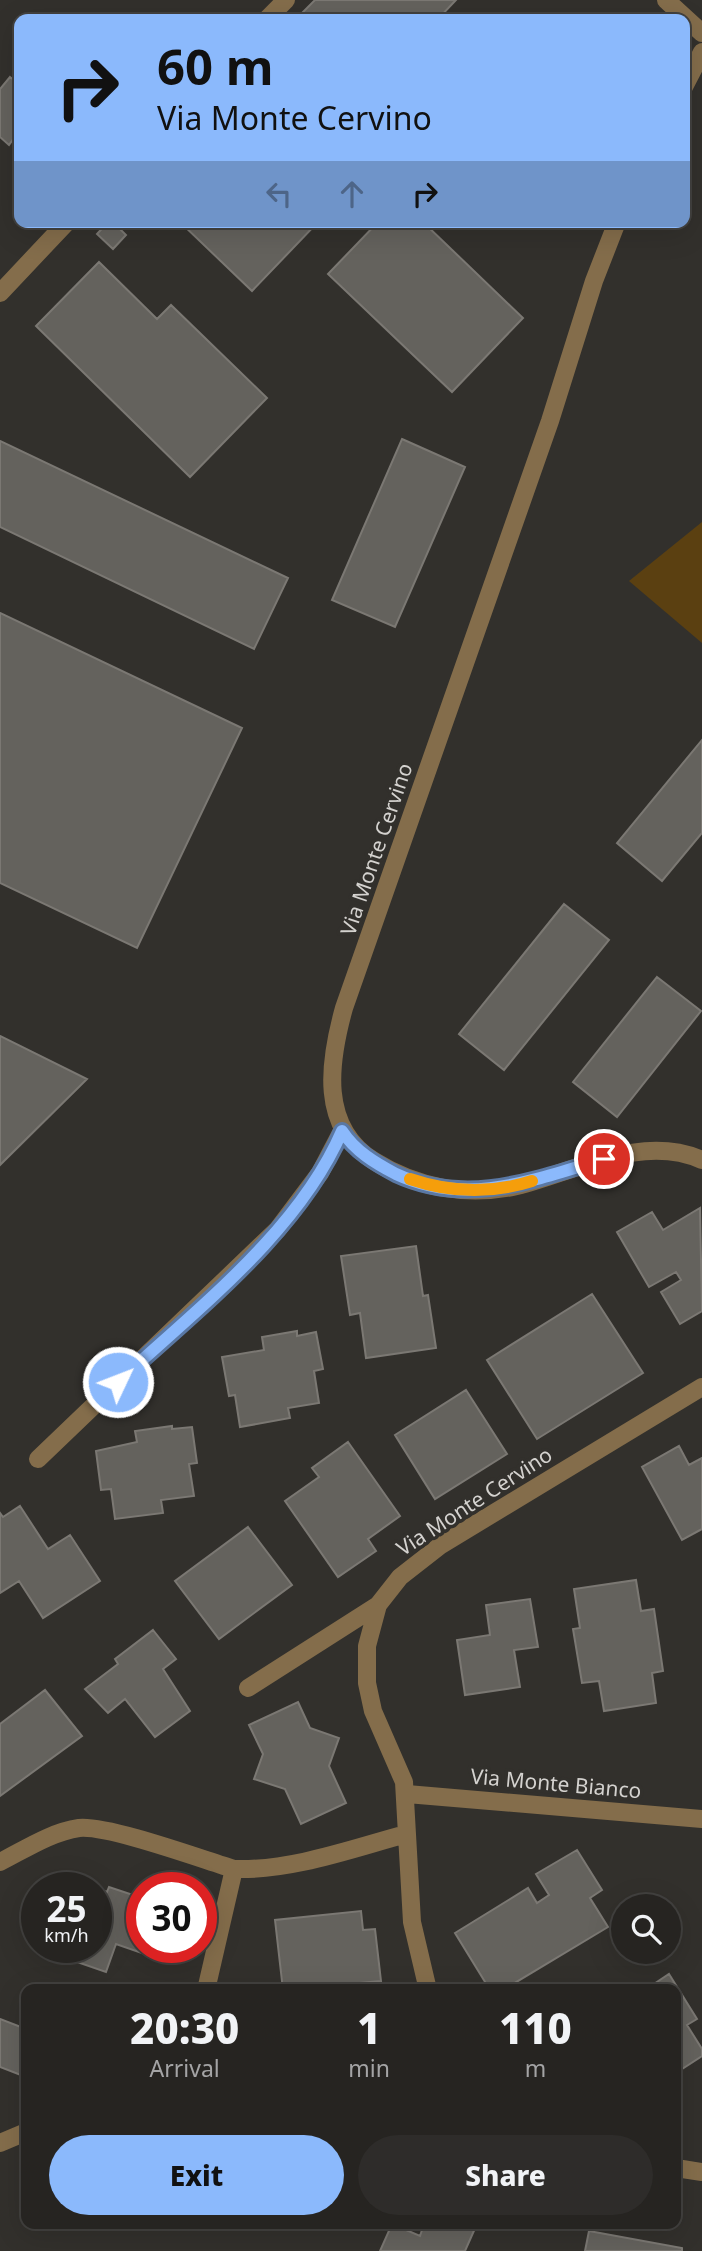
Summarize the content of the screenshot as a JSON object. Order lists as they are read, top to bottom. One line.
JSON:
{"streets":{"street":["Via Monte Cervino","Via Monte Bianco"]},"crossings":[["Via Monte Cervino","Via Monte Bianco"]],"page":{"turn":["60 m","Via Monte Cervino"],"speed":"25 km/h","limit":"30","eta":["20:30","Arrival","1","min","110","m"],"buttons":["Exit","Share"]}}
